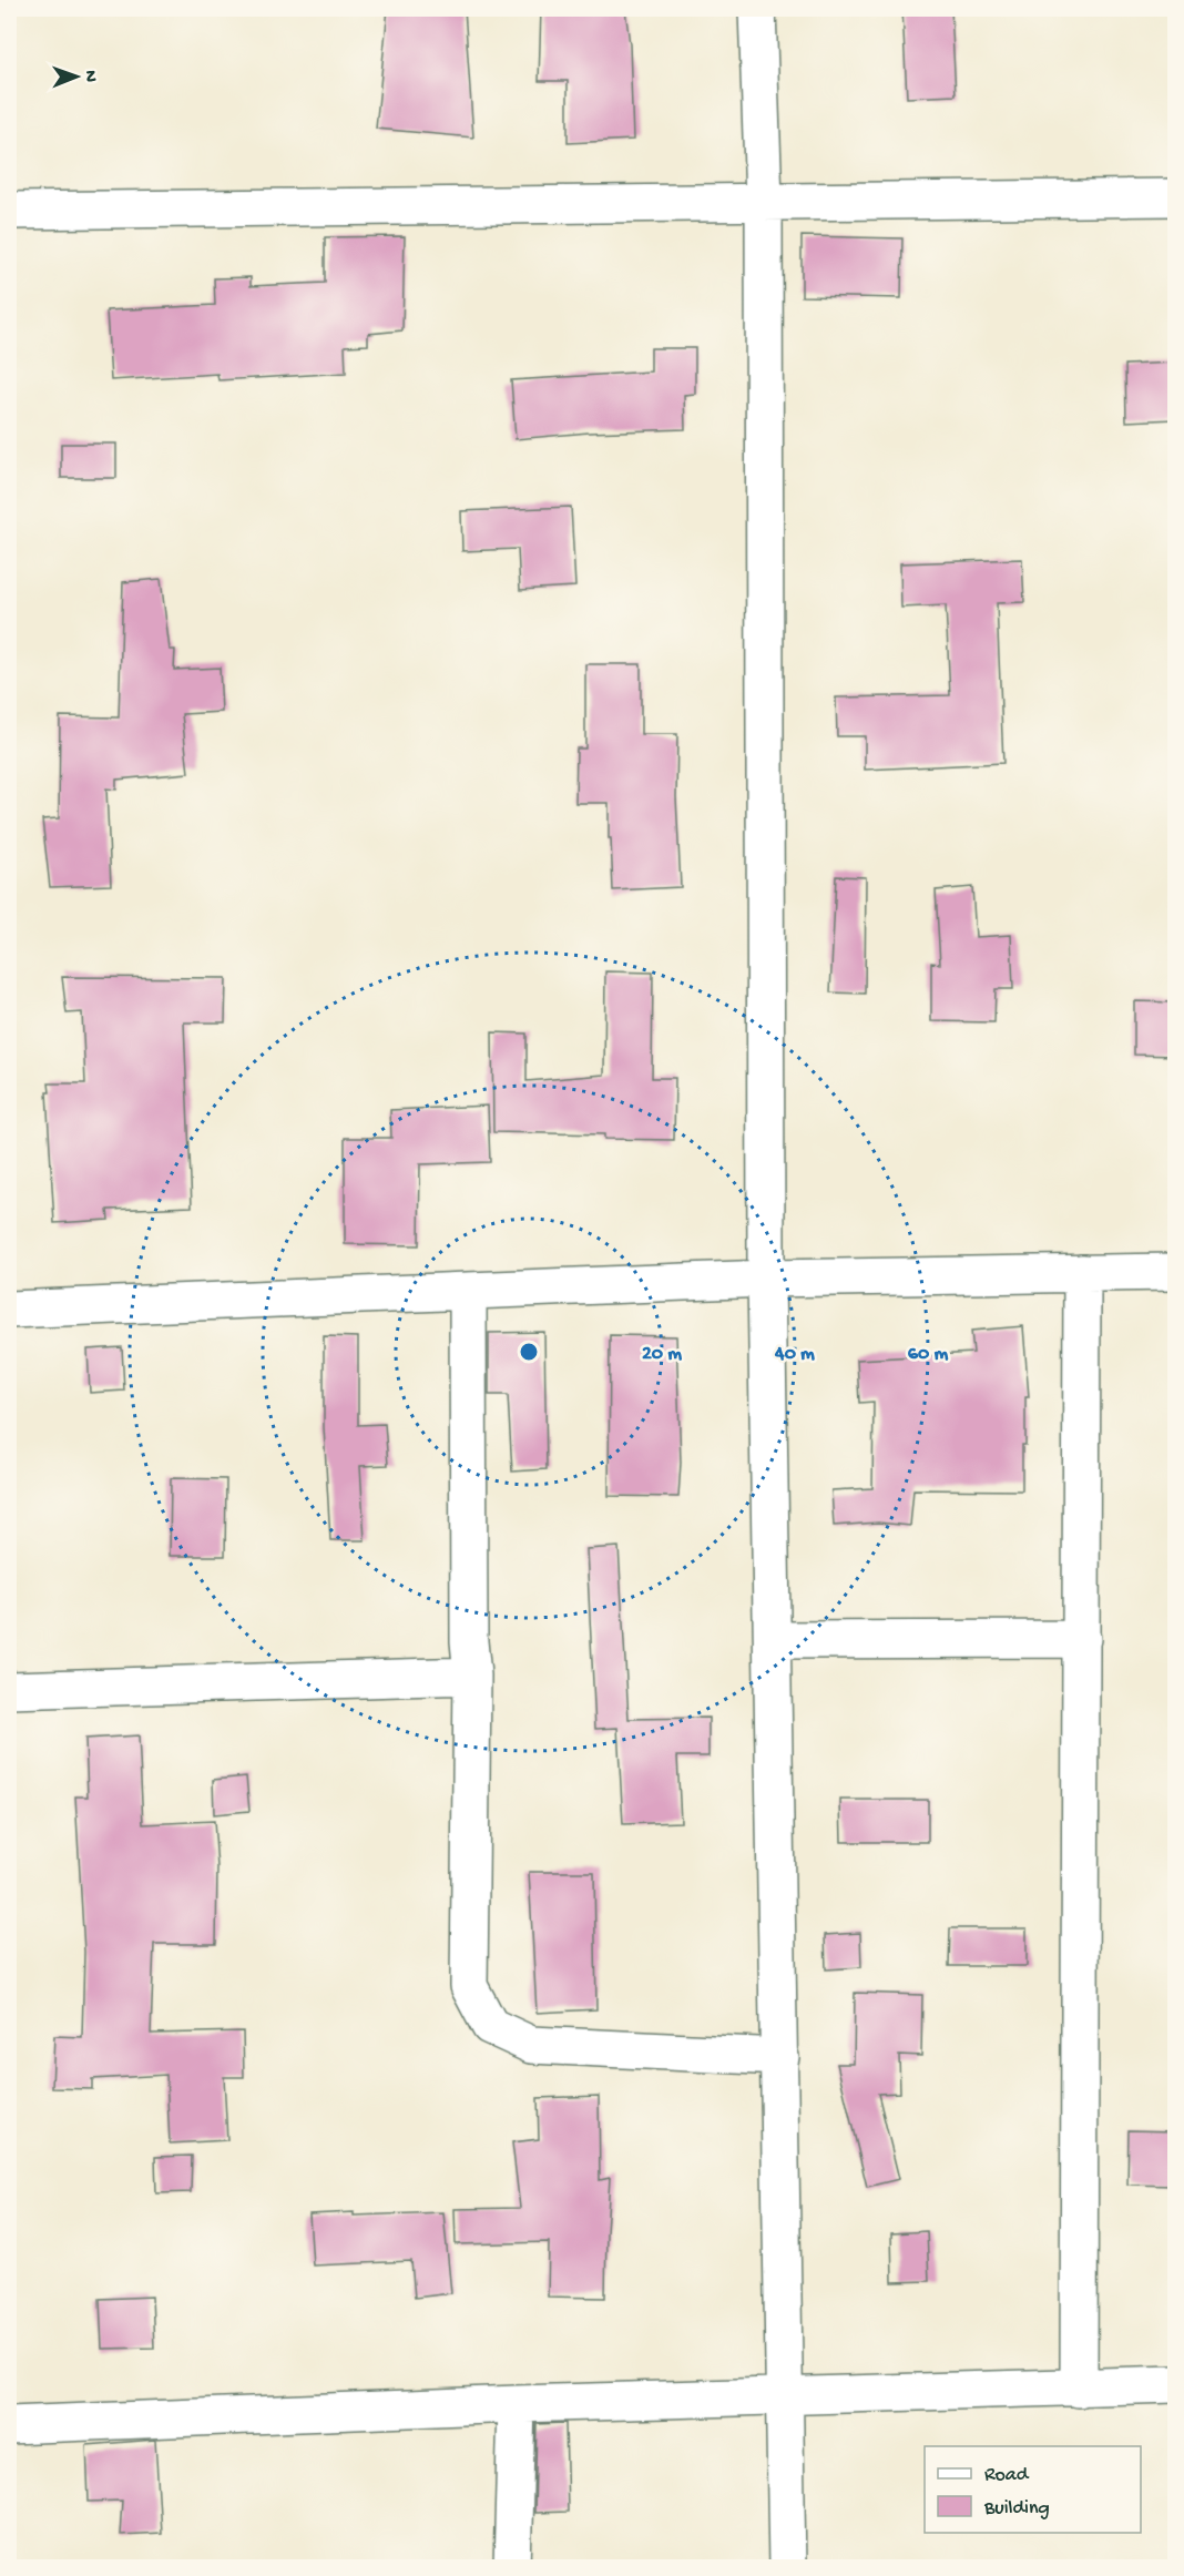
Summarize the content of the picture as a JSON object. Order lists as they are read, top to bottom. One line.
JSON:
{"legend":["Road","Building"],"north":"right","rings":["20 m","40 m","60 m"]}
